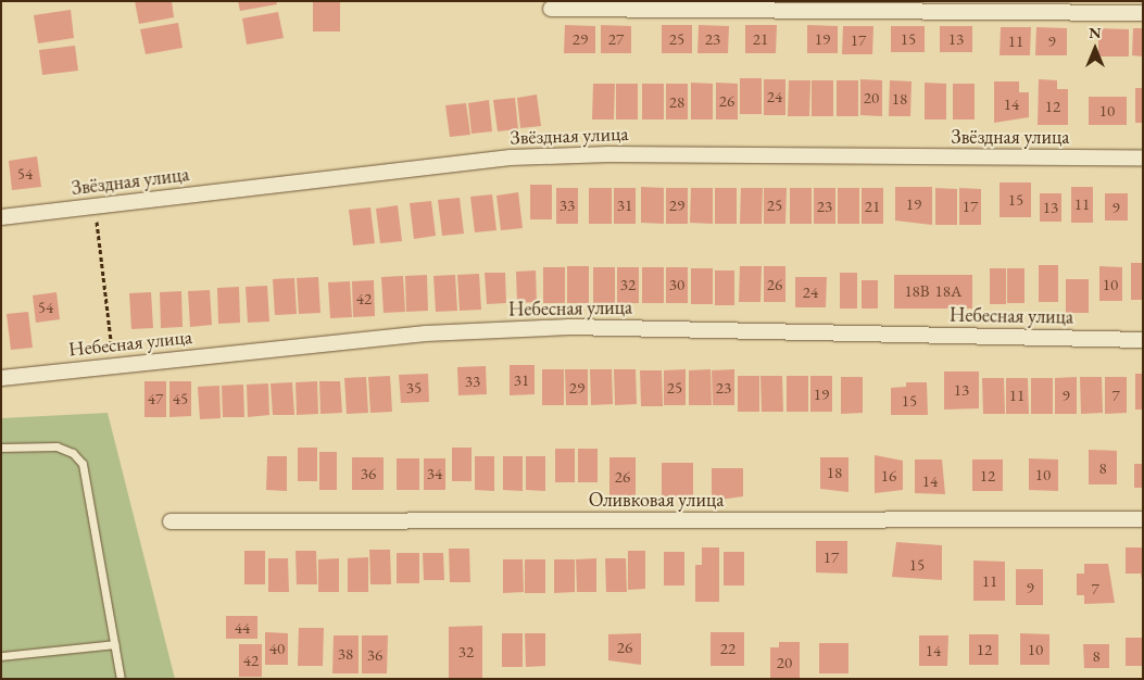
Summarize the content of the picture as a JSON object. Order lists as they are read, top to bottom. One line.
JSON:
{"streets":{"street":["Звёздная улица","Небесная улица","Оливковая улица"]},"house_numbers":["29","27","25","23","21","19","15","13","17","11","9","24","20","18","26","28","14","12","10","54","15","19","11","33","31","29","25","23","21","17","13","9","32","30","26","10","18В","18А","24","42","54","31","33","35","29","25","23","13","19","11","9","7","47","45","15","8","18","36","34","10","16","12","26","14","17","15","11","9","7","44","26","40","22","12","10","14","32","38","36","8","42","20"],"north":"top"}
